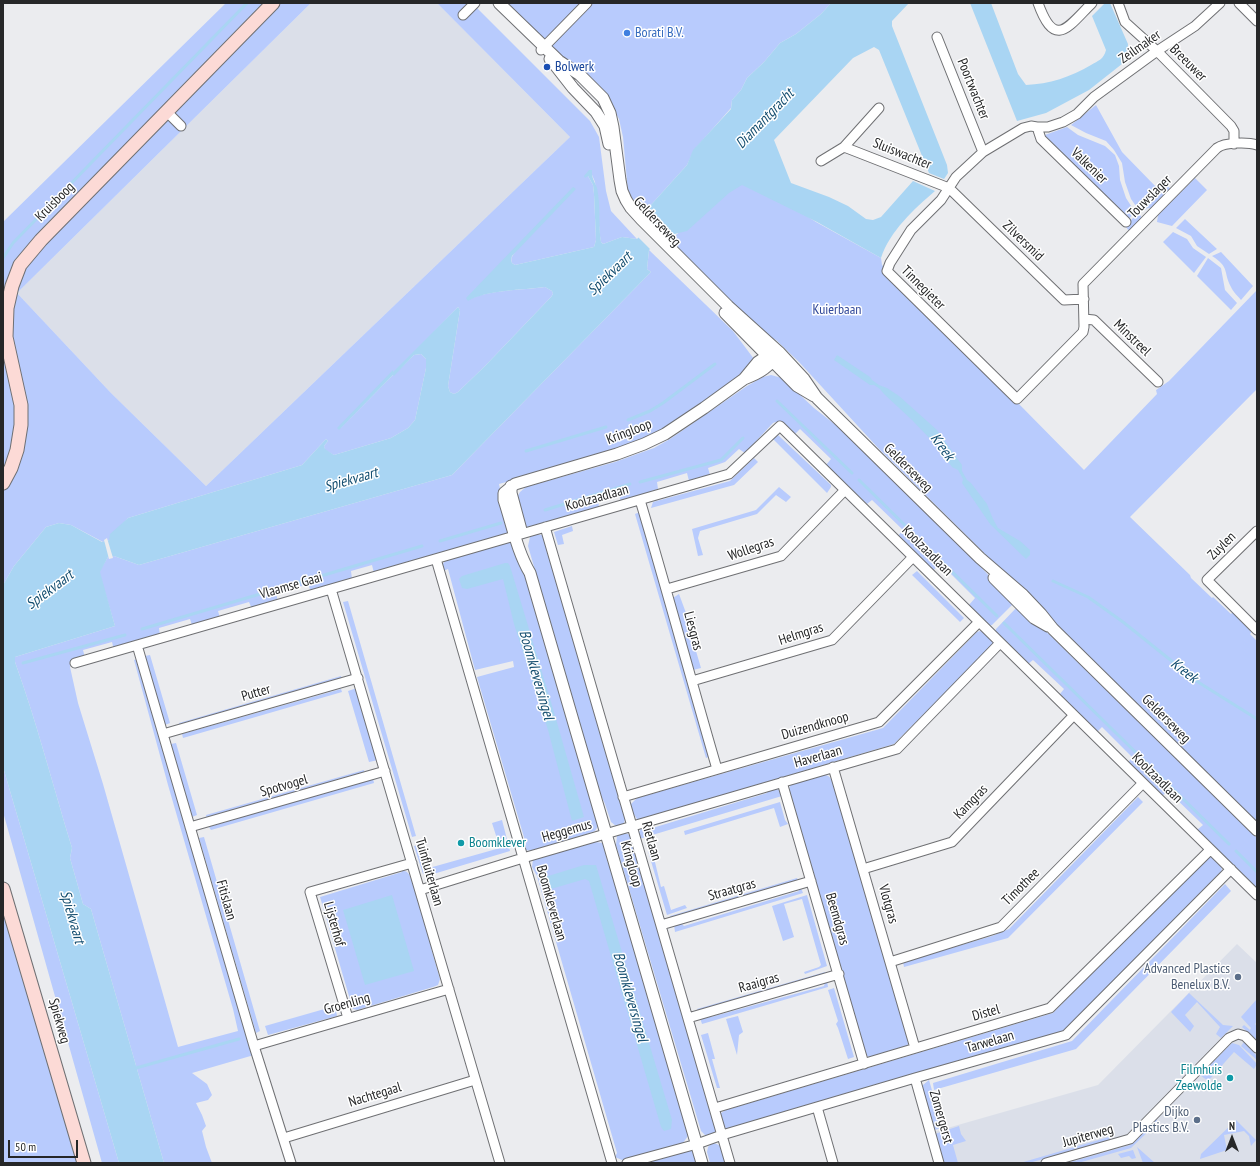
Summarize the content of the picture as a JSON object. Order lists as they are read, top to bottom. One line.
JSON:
{"streets":{"main road":["Kruisboog","Spiekweg"],"street":["Zeilmaker","Breeuwer","Poortwachter","Sluiswachter","Valkenier","Touwslager","Gelderseweg","Zilversmid","Tinnegieter","Minstreel","Kringloop","Koolzaadlaan","Zuylen","Wollegras","Vlaamse Gaai","Liesgras","Helmgras","Putter","Duizendknoop","Haverlaan","Spotvogel","Kamgras","Heggemus","Rietlaan","Tuinfluiterlaan","Timothee","Straatgras","Fitislaan","Boomkleverlaan","Vlotgras","Beemdgras","Lijsterhof","Raaigras","Groenling","Distel","Tarwelaan","Nachtegaal","Zomergerst","Jupiterweg"]},"crossings":[["Zeilmaker","Breeuwer"],["Zeilmaker","Tinnegieter"],["Breeuwer","Touwslager"],["Poortwachter","Tinnegieter"],["Sluiswachter","Zilversmid"],["Sluiswachter","Tinnegieter"],["Valkenier","Tinnegieter"],["Touwslager","Zilversmid"],["Touwslager","Tinnegieter"],["Gelderseweg","Kringloop"],["Zilversmid","Tinnegieter"],["Tinnegieter","Minstreel"],["Kringloop","Koolzaadlaan"],["Kringloop","Vlaamse Gaai"],["Kringloop","Haverlaan"],["Kringloop","Heggemus"],["Kringloop","Tarwelaan"],["Koolzaadlaan","Wollegras"],["Koolzaadlaan","Vlaamse Gaai"],["Koolzaadlaan","Liesgras"],["Koolzaadlaan","Helmgras"],["Koolzaadlaan","Duizendknoop"],["Koolzaadlaan","Haverlaan"],["Koolzaadlaan","Kamgras"],["Koolzaadlaan","Rietlaan"],["Koolzaadlaan","Timothee"],["Koolzaadlaan","Distel"],["Koolzaadlaan","Tarwelaan"],["Wollegras","Liesgras"],["Vlaamse Gaai","Tuinfluiterlaan"],["Vlaamse Gaai","Fitislaan"],["Vlaamse Gaai","Boomkleverlaan"],["Liesgras","Helmgras"],["Liesgras","Duizendknoop"],["Putter","Tuinfluiterlaan"],["Putter","Fitislaan"],["Duizendknoop","Rietlaan"],["Haverlaan","Heggemus"],["Haverlaan","Rietlaan"],["Haverlaan","Vlotgras"],["Haverlaan","Beemdgras"],["Spotvogel","Tuinfluiterlaan"],["Spotvogel","Fitislaan"],["Kamgras","Vlotgras"],["Heggemus","Tuinfluiterlaan"],["Heggemus","Boomkleverlaan"],["Rietlaan","Straatgras"],["Rietlaan","Raaigras"],["Rietlaan","Distel"],["Rietlaan","Tarwelaan"],["Tuinfluiterlaan","Lijsterhof"],["Tuinfluiterlaan","Groenling"],["Tuinfluiterlaan","Nachtegaal"],["Timothee","Vlotgras"],["Straatgras","Beemdgras"],["Fitislaan","Groenling"],["Fitislaan","Nachtegaal"],["Vlotgras","Distel"],["Beemdgras","Raaigras"],["Beemdgras","Distel"],["Lijsterhof","Groenling"],["Tarwelaan","Zomergerst"]],"water":["Diamantgracht","Spiekvaart","Kreek","Boomkleversingel"],"parks":["Kuierbaan"],"places":["Borati B.V.","Bolwerk","Boomklever","Advanced Plastics Benelux B.V.","Filmhuis Zeewolde","Dijko Plastics B.V."],"scale_bar":"50 m","north":"top"}
